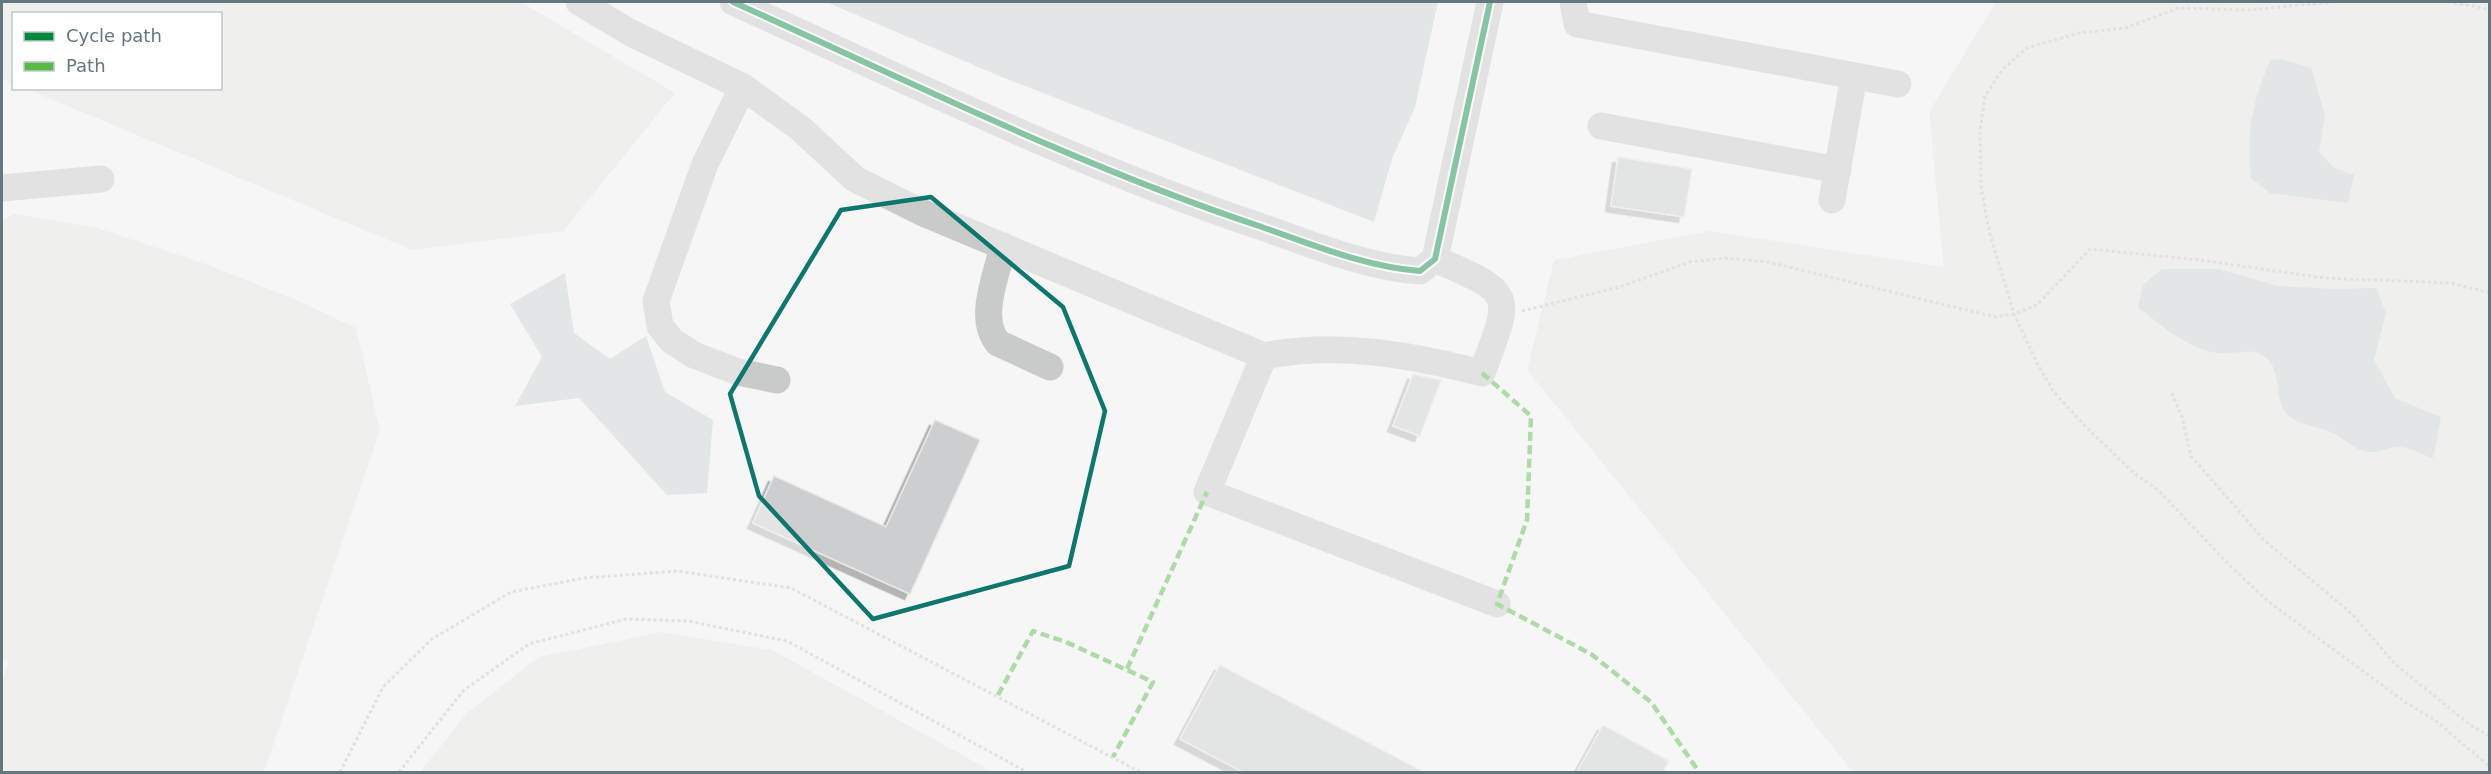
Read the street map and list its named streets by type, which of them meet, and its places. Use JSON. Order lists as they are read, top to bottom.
{
  "legend": ["Cycle path", "Path"]
}
